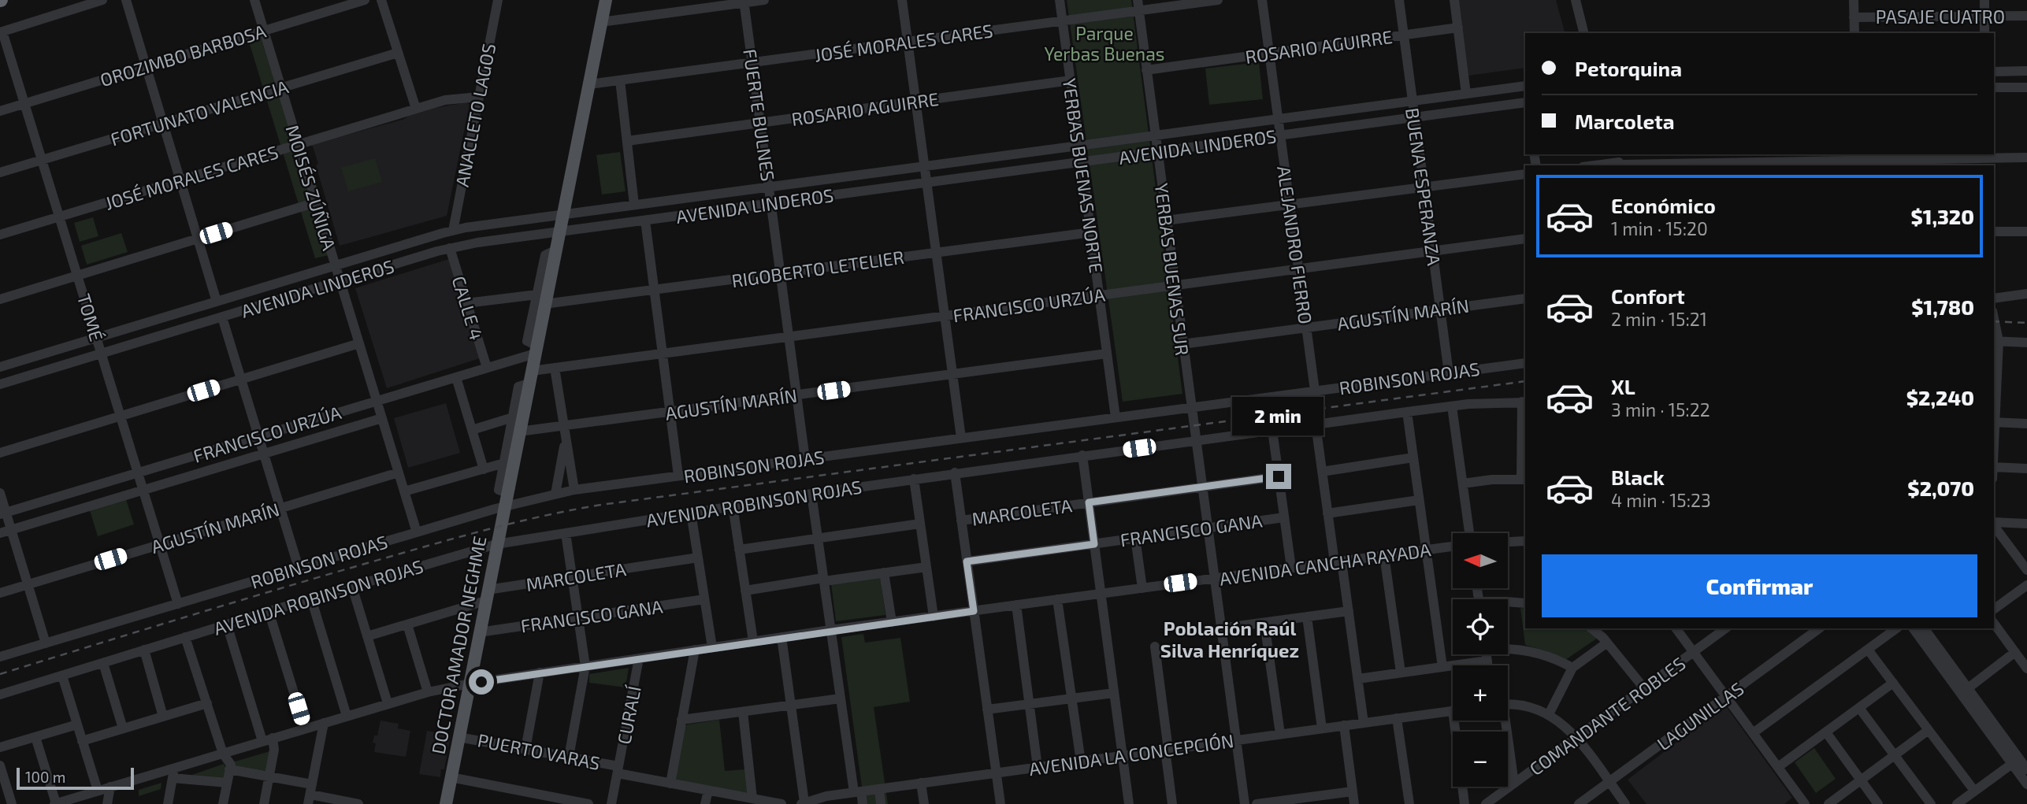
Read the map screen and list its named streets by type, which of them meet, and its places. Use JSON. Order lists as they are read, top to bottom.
{
  "streets": {
    "main road": ["DOCTOR AMADOR NEGHME"],
    "street": [
      "PASAJE CUATRO",
      "JOSÉ MORALES CARES",
      "ROSARIO AGUIRRE",
      "OROZIMBO BARBOSA",
      "FORTUNATO VALENCIA",
      "ANACLETO LAGOS",
      "FUERTE BULNES",
      "AVENIDA LINDEROS",
      "YERBAS BUENAS NORTE",
      "BUENA ESPERANZA",
      "MOISÉS ZÚÑIGA",
      "ALEJANDRO FIERRO",
      "RIGOBERTO LETELIER",
      "YERBAS BUENAS SUR",
      "FRANCISCO URZÚA",
      "CALLE 4",
      "AGUSTÍN MARÍN",
      "TOMÉ",
      "ROBINSON ROJAS",
      "AVENIDA ROBINSON ROJAS",
      "MARCOLETA",
      "FRANCISCO GANA",
      "AVENIDA CANCHA RAYADA",
      "CURALÍ",
      "COMANDANTE ROBLES",
      "LAGUNILLAS",
      "PUERTO VARAS",
      "AVENIDA LA CONCEPCIÓN"
    ]
  },
  "crossings": [
    ["JOSÉ MORALES CARES", "ANACLETO LAGOS"],
    ["JOSÉ MORALES CARES", "FUERTE BULNES"],
    ["JOSÉ MORALES CARES", "YERBAS BUENAS NORTE"],
    ["JOSÉ MORALES CARES", "MOISÉS ZÚÑIGA"],
    ["JOSÉ MORALES CARES", "YERBAS BUENAS SUR"],
    ["JOSÉ MORALES CARES", "TOMÉ"],
    ["JOSÉ MORALES CARES", "DOCTOR AMADOR NEGHME"],
    ["ROSARIO AGUIRRE", "FUERTE BULNES"],
    ["ROSARIO AGUIRRE", "YERBAS BUENAS NORTE"],
    ["ROSARIO AGUIRRE", "BUENA ESPERANZA"],
    ["ROSARIO AGUIRRE", "ALEJANDRO FIERRO"],
    ["ROSARIO AGUIRRE", "YERBAS BUENAS SUR"],
    ["OROZIMBO BARBOSA", "MOISÉS ZÚÑIGA"],
    ["OROZIMBO BARBOSA", "TOMÉ"],
    ["FORTUNATO VALENCIA", "MOISÉS ZÚÑIGA"],
    ["FORTUNATO VALENCIA", "TOMÉ"],
    ["ANACLETO LAGOS", "AVENIDA LINDEROS"],
    ["FUERTE BULNES", "AVENIDA LINDEROS"],
    ["FUERTE BULNES", "RIGOBERTO LETELIER"],
    ["FUERTE BULNES", "FRANCISCO URZÚA"],
    ["FUERTE BULNES", "AGUSTÍN MARÍN"],
    ["FUERTE BULNES", "ROBINSON ROJAS"],
    ["AVENIDA LINDEROS", "YERBAS BUENAS NORTE"],
    ["AVENIDA LINDEROS", "BUENA ESPERANZA"],
    ["AVENIDA LINDEROS", "MOISÉS ZÚÑIGA"],
    ["AVENIDA LINDEROS", "ALEJANDRO FIERRO"],
    ["AVENIDA LINDEROS", "YERBAS BUENAS SUR"],
    ["AVENIDA LINDEROS", "CALLE 4"],
    ["AVENIDA LINDEROS", "TOMÉ"],
    ["AVENIDA LINDEROS", "DOCTOR AMADOR NEGHME"],
    ["YERBAS BUENAS NORTE", "RIGOBERTO LETELIER"],
    ["YERBAS BUENAS NORTE", "FRANCISCO URZÚA"],
    ["YERBAS BUENAS NORTE", "AGUSTÍN MARÍN"],
    ["YERBAS BUENAS NORTE", "ROBINSON ROJAS"],
    ["BUENA ESPERANZA", "FRANCISCO URZÚA"],
    ["BUENA ESPERANZA", "AGUSTÍN MARÍN"],
    ["BUENA ESPERANZA", "ROBINSON ROJAS"],
    ["MOISÉS ZÚÑIGA", "FRANCISCO URZÚA"],
    ["MOISÉS ZÚÑIGA", "AGUSTÍN MARÍN"],
    ["MOISÉS ZÚÑIGA", "ROBINSON ROJAS"],
    ["ALEJANDRO FIERRO", "FRANCISCO URZÚA"],
    ["ALEJANDRO FIERRO", "AGUSTÍN MARÍN"],
    ["ALEJANDRO FIERRO", "ROBINSON ROJAS"],
    ["RIGOBERTO LETELIER", "CALLE 4"],
    ["RIGOBERTO LETELIER", "DOCTOR AMADOR NEGHME"],
    ["YERBAS BUENAS SUR", "FRANCISCO URZÚA"],
    ["YERBAS BUENAS SUR", "AGUSTÍN MARÍN"],
    ["YERBAS BUENAS SUR", "ROBINSON ROJAS"],
    ["YERBAS BUENAS SUR", "AVENIDA ROBINSON ROJAS"],
    ["YERBAS BUENAS SUR", "MARCOLETA"],
    ["YERBAS BUENAS SUR", "FRANCISCO GANA"],
    ["YERBAS BUENAS SUR", "AVENIDA CANCHA RAYADA"],
    ["YERBAS BUENAS SUR", "AVENIDA LA CONCEPCIÓN"],
    ["FRANCISCO URZÚA", "CALLE 4"],
    ["FRANCISCO URZÚA", "TOMÉ"],
    ["FRANCISCO URZÚA", "DOCTOR AMADOR NEGHME"],
    ["AGUSTÍN MARÍN", "TOMÉ"],
    ["AGUSTÍN MARÍN", "DOCTOR AMADOR NEGHME"],
    ["TOMÉ", "ROBINSON ROJAS"],
    ["ROBINSON ROJAS", "DOCTOR AMADOR NEGHME"],
    ["AVENIDA ROBINSON ROJAS", "DOCTOR AMADOR NEGHME"],
    ["MARCOLETA", "DOCTOR AMADOR NEGHME"],
    ["FRANCISCO GANA", "DOCTOR AMADOR NEGHME"],
    ["AVENIDA CANCHA RAYADA", "DOCTOR AMADOR NEGHME"],
    ["AVENIDA CANCHA RAYADA", "CURALÍ"],
    ["DOCTOR AMADOR NEGHME", "PUERTO VARAS"],
    ["CURALÍ", "PUERTO VARAS"]
  ],
  "districts": ["Población Raúl Silva Henríquez"],
  "parks": ["Parque Yerbas Buenas"],
  "scale_bar": "100 m",
  "north": "left",
  "page": {
    "banner": ["Petorquina", "Marcoleta"],
    "list": [
      {
        "name": "Económico",
        "note": "1 min · 15:20",
        "value": "$1,320"
      },
      {
        "name": "Confort",
        "note": "2 min · 15:21",
        "value": "$1,780"
      },
      {
        "name": "XL",
        "note": "3 min · 15:22",
        "value": "$2,240"
      },
      {
        "name": "Black",
        "note": "4 min · 15:23",
        "value": "$2,070"
      }
    ],
    "bubble": "2 min",
    "map_buttons": ["+", "−"],
    "buttons": "Confirmar",
    "scale": "100 m"
  }
}
